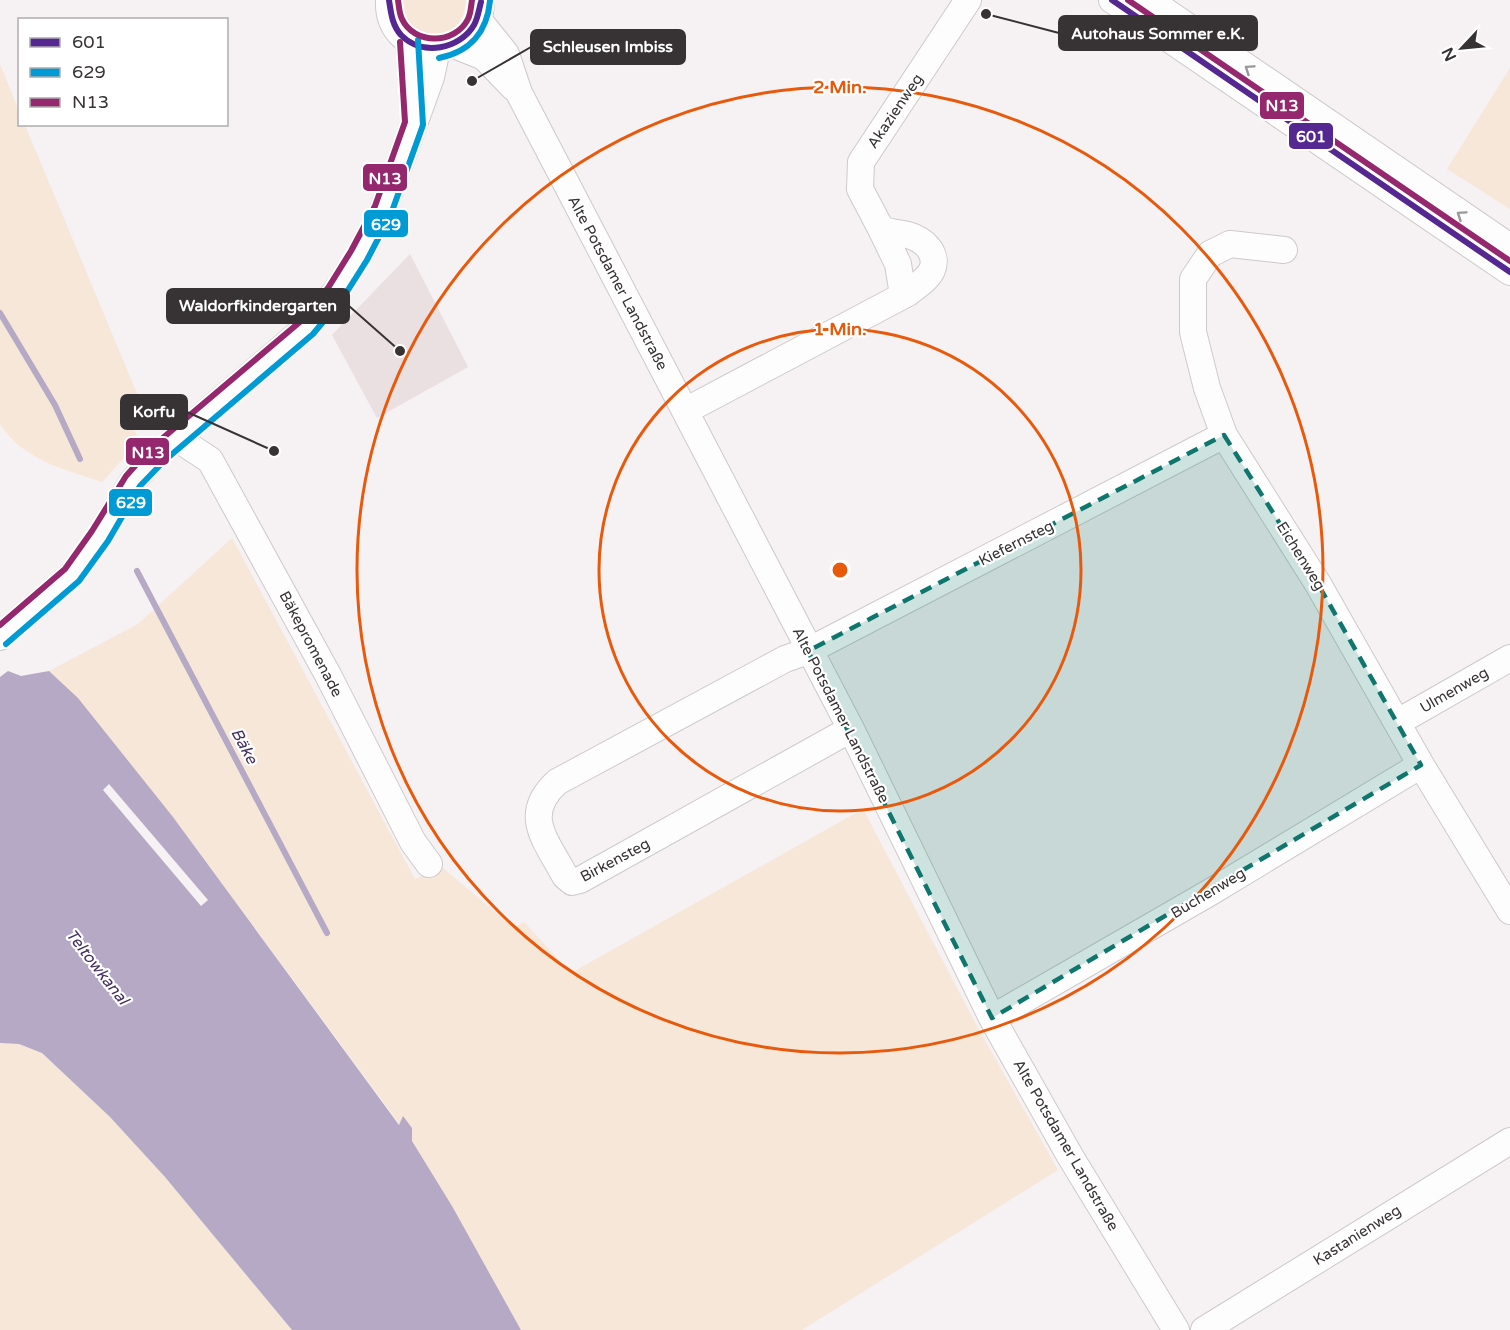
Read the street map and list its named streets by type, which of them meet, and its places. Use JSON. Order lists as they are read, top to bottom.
{
  "streets": {
    "street": [
      "Akazienweg",
      "Alte Potsdamer Landstraße",
      "Kiefernsteg",
      "Eichenweg",
      "Bäkepromenade",
      "Ulmenweg",
      "Birkensteg",
      "Buchenweg",
      "Kastanienweg"
    ]
  },
  "crossings": [
    ["Alte Potsdamer Landstraße", "Kiefernsteg"],
    ["Alte Potsdamer Landstraße", "Birkensteg"],
    ["Alte Potsdamer Landstraße", "Buchenweg"],
    ["Kiefernsteg", "Eichenweg"],
    ["Kiefernsteg", "Birkensteg"],
    ["Eichenweg", "Ulmenweg"],
    ["Eichenweg", "Buchenweg"]
  ],
  "water": ["Bäke", "Teltowkanal"],
  "places": [
    "Autohaus Sommer e.K.",
    "Schleusen Imbiss",
    "Waldorfkindergarten",
    "Korfu"
  ],
  "lines": ["transit line 601", "transit line N13", "transit line 629"],
  "legend": ["601", "629", "N13"],
  "north": "bottom left",
  "rings": ["2 Min.", "1 Min."]
}
